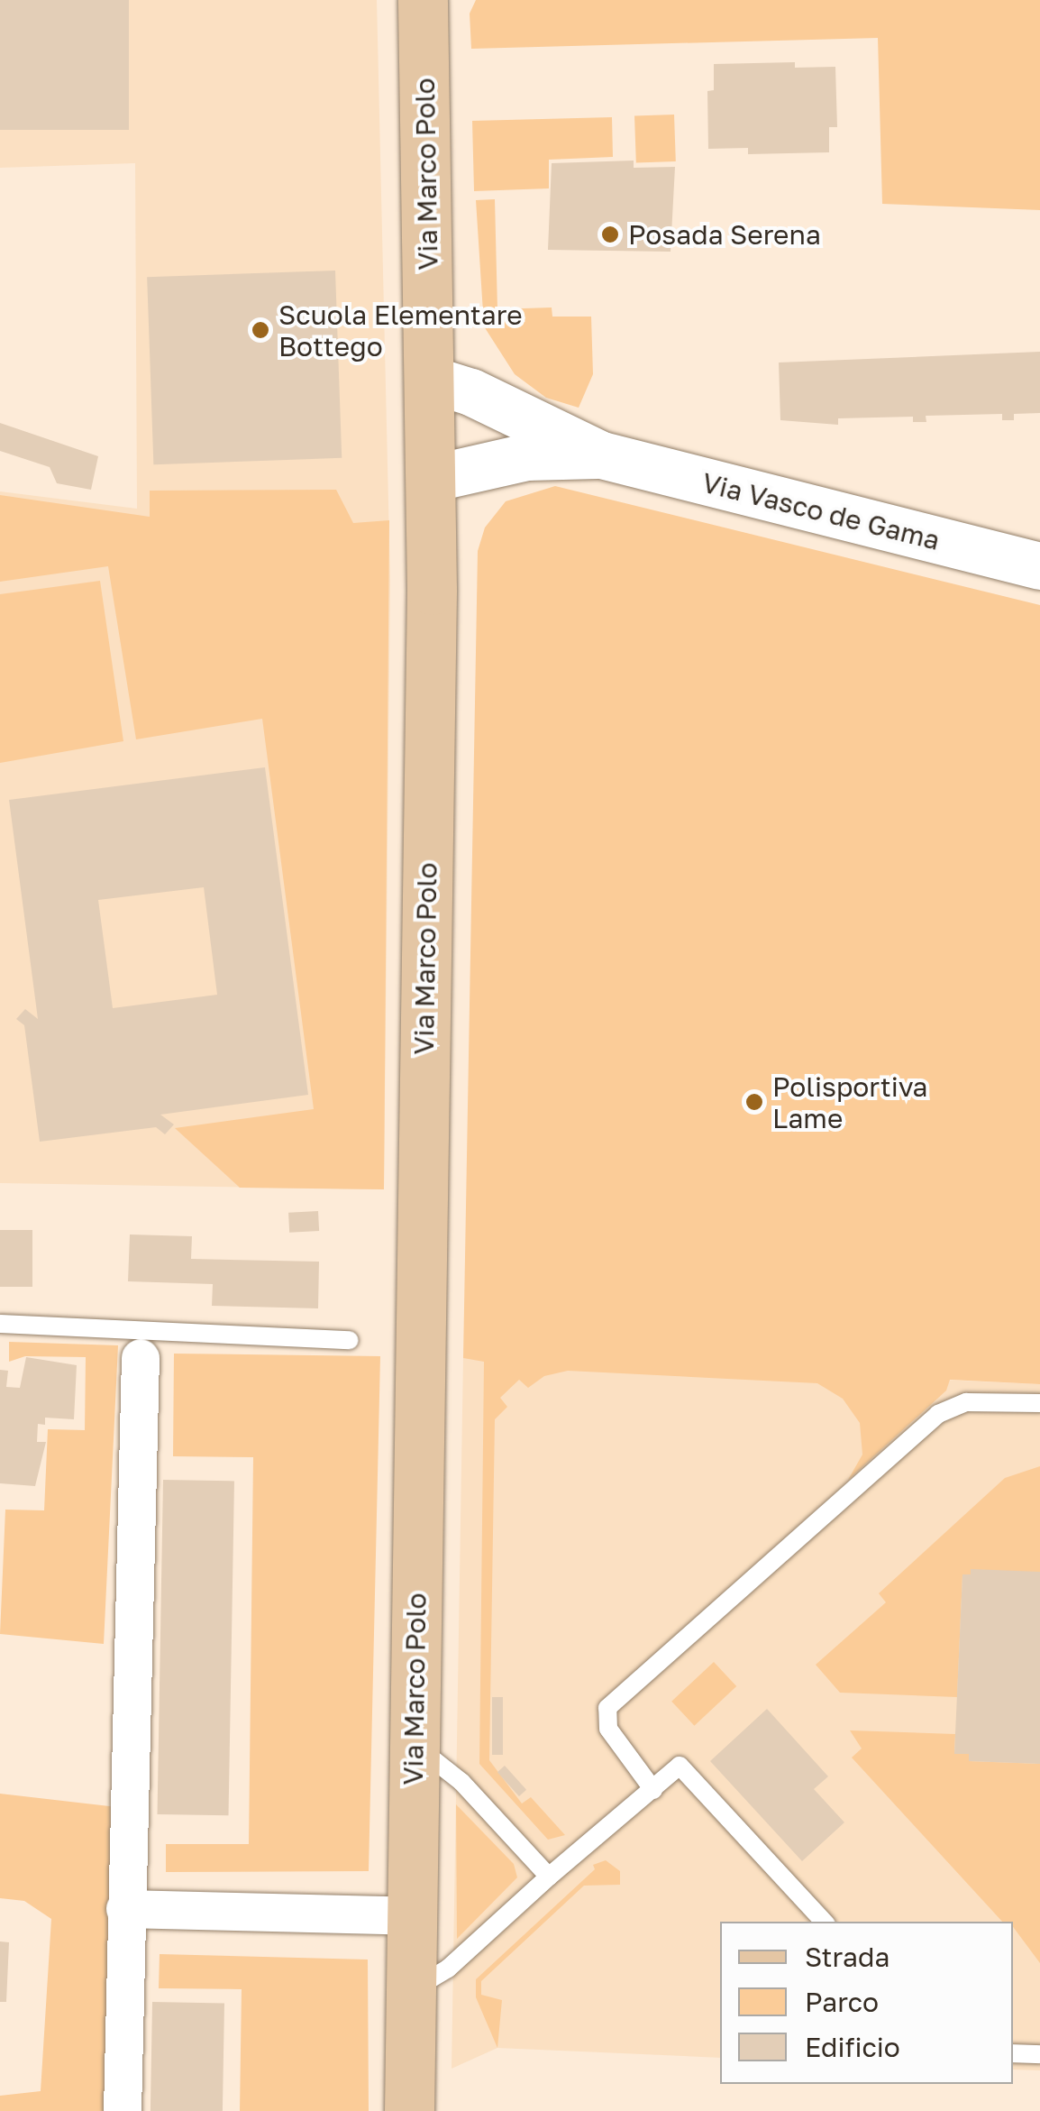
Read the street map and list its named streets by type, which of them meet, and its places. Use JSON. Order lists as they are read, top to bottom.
{
  "streets": {
    "main road": ["Via Marco Polo"],
    "street": ["Via Vasco de Gama"]
  },
  "crossings": [
    ["Via Marco Polo", "Via Vasco de Gama"]
  ],
  "places": ["Posada Serena", "Scuola Elementare Bottego", "Polisportiva Lame"],
  "legend": ["Strada", "Parco", "Edificio"]
}
